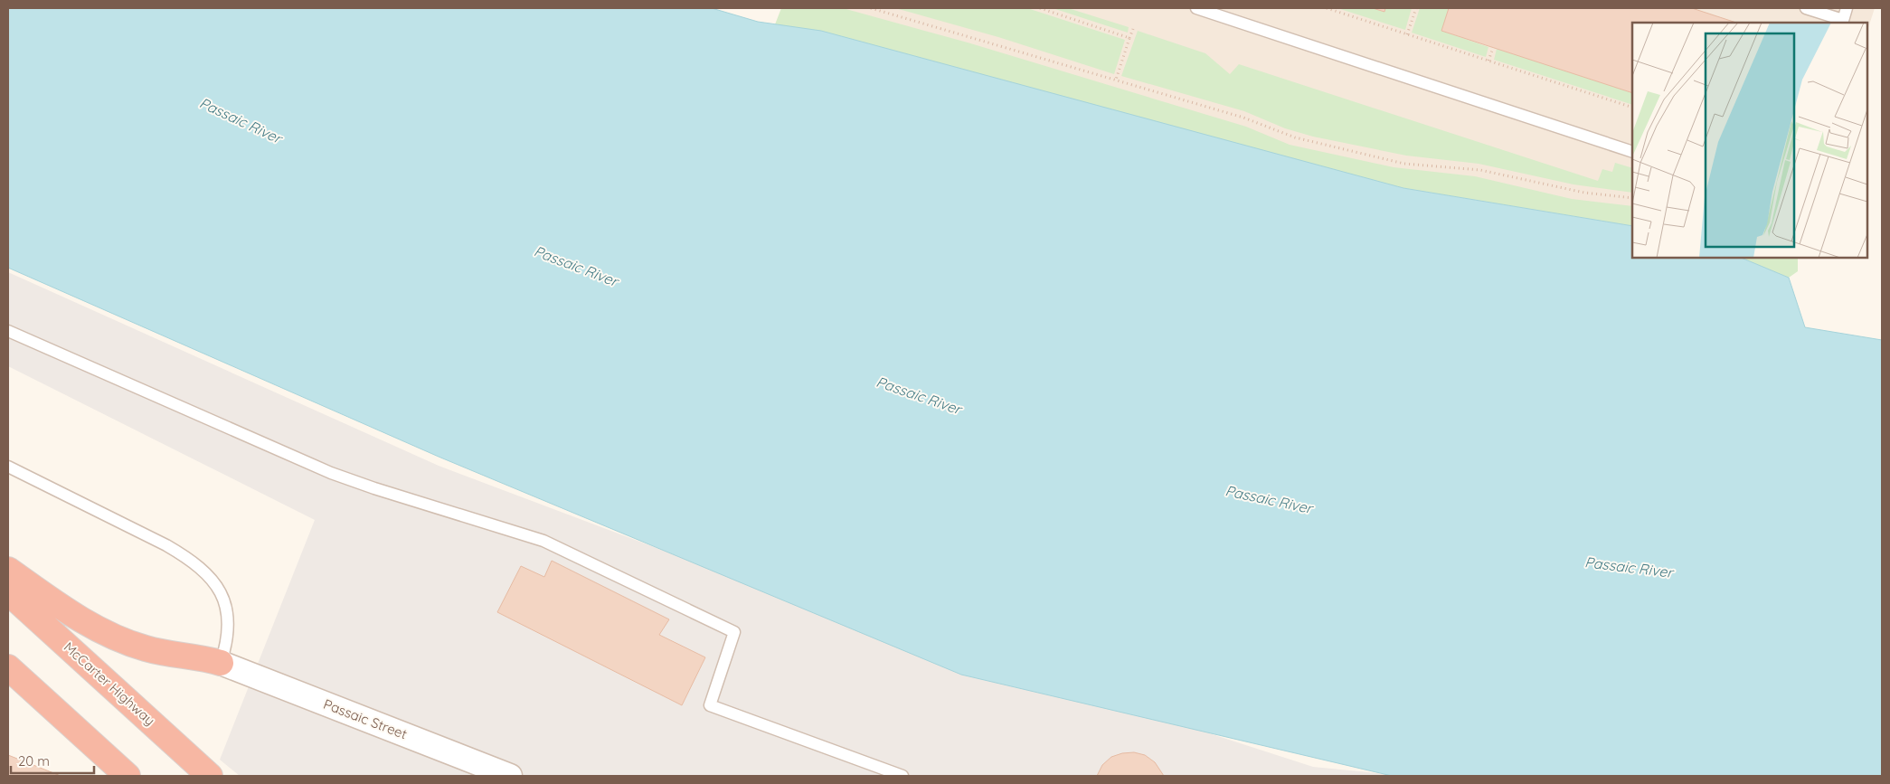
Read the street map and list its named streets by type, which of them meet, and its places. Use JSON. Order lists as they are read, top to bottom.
{
  "streets": {
    "highway": ["McCarter Highway"],
    "street": ["Passaic Street"]
  },
  "water": ["Passaic River"],
  "scale_bar": "20 m"
}
